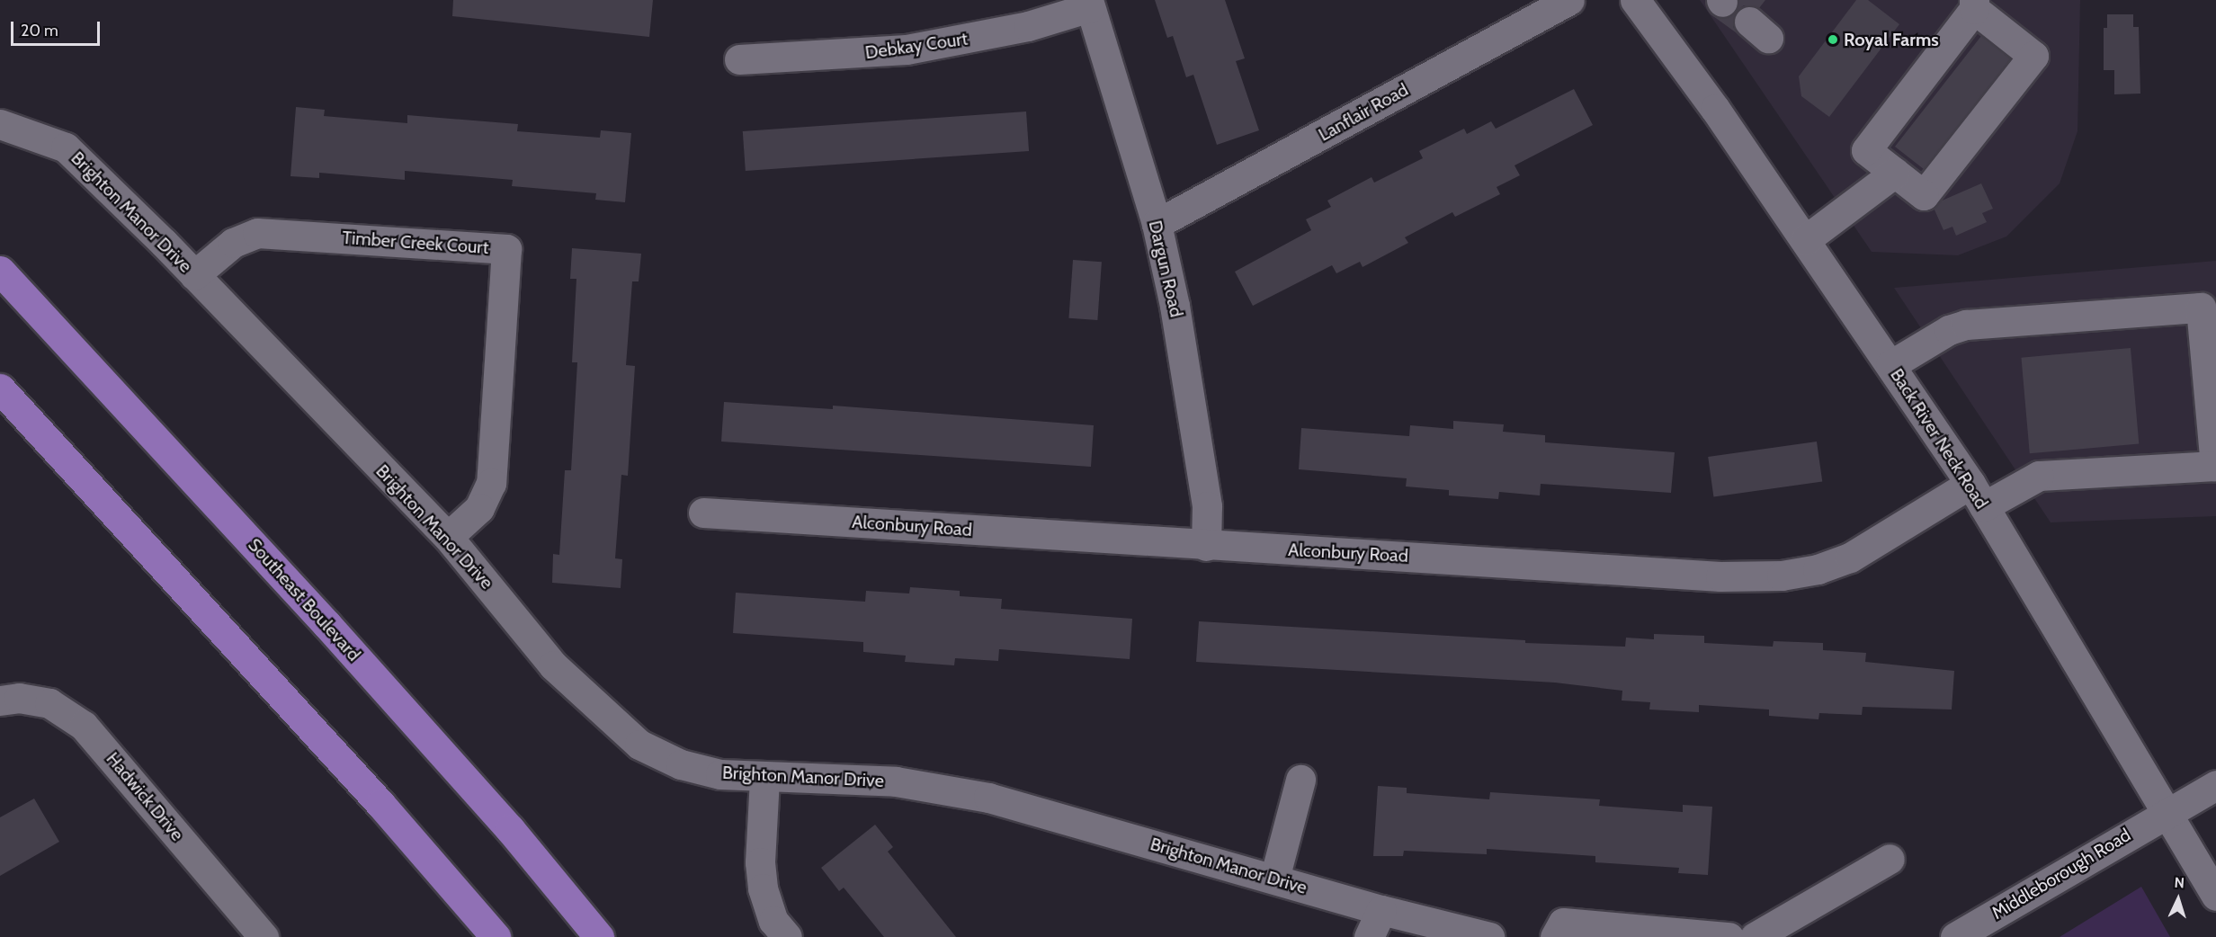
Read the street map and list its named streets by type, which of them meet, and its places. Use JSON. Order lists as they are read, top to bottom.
{
  "streets": {
    "main road": ["Southeast Boulevard"],
    "street": [
      "Debkay Court",
      "Lanflair Road",
      "Brighton Manor Drive",
      "Timber Creek Court",
      "Dargun Road",
      "Back River Neck Road",
      "Alconbury Road",
      "Hadwick Drive",
      "Middleborough Road"
    ]
  },
  "crossings": [
    ["Debkay Court", "Dargun Road"],
    ["Lanflair Road", "Dargun Road"],
    ["Brighton Manor Drive", "Timber Creek Court"],
    ["Dargun Road", "Alconbury Road"],
    ["Back River Neck Road", "Alconbury Road"],
    ["Back River Neck Road", "Middleborough Road"]
  ],
  "places": ["Royal Farms"],
  "scale_bar": "20 m",
  "north": "top"
}
